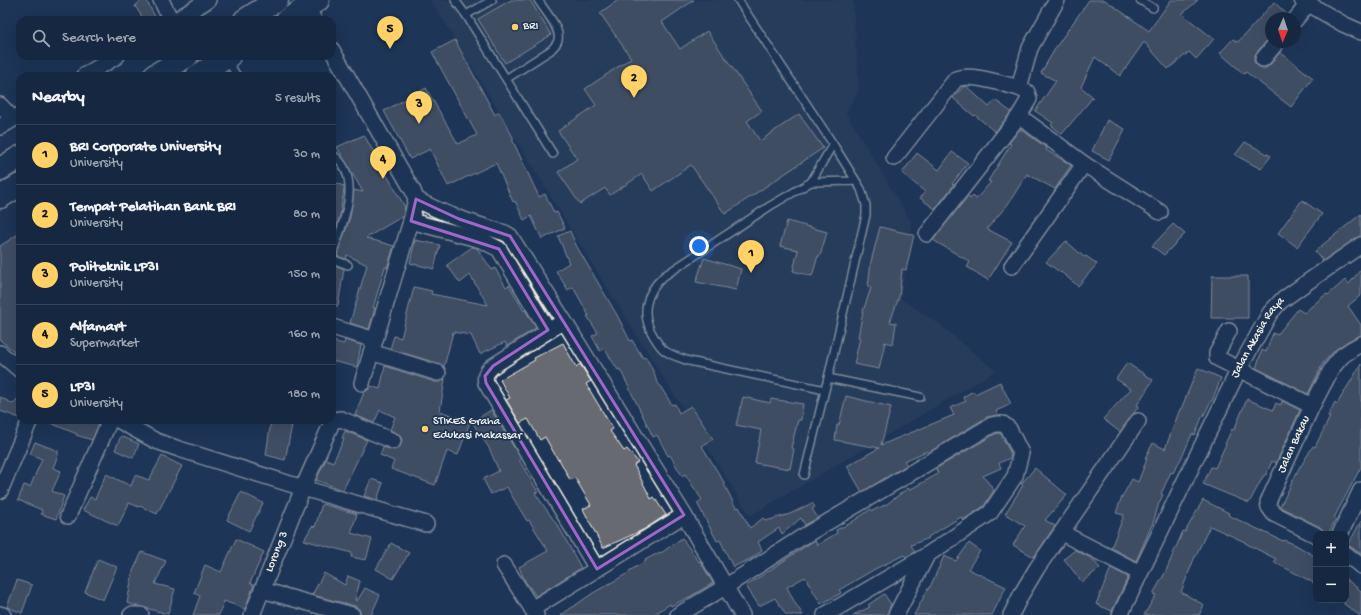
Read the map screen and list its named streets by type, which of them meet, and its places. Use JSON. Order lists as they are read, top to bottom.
{
  "streets": {
    "street": ["Jalan Akasia Raya", "Jalan Bakau", "Lorong 3"]
  },
  "places": ["BRI", "STIKES Graha Edukasi Makassar"],
  "north": "bottom",
  "page": {
    "pins": [
      "5",
      "2",
      "3",
      "4",
      "1"
    ],
    "search": "Search here",
    "heading": ["Nearby", "5 results"],
    "list": [
      {
        "mark": "1",
        "name": "BRI Corporate University",
        "note": "University",
        "value": "30 m"
      },
      {
        "mark": "2",
        "name": "Tempat Pelatihan Bank BRI",
        "note": "University",
        "value": "80 m"
      },
      {
        "mark": "3",
        "name": "Politeknik LP3I",
        "note": "University",
        "value": "150 m"
      },
      {
        "mark": "4",
        "name": "Alfamart",
        "note": "Supermarket",
        "value": "160 m"
      },
      {
        "mark": "5",
        "name": "LP3I",
        "note": "University",
        "value": "180 m"
      }
    ],
    "map_buttons": ["+", "−"]
  }
}
